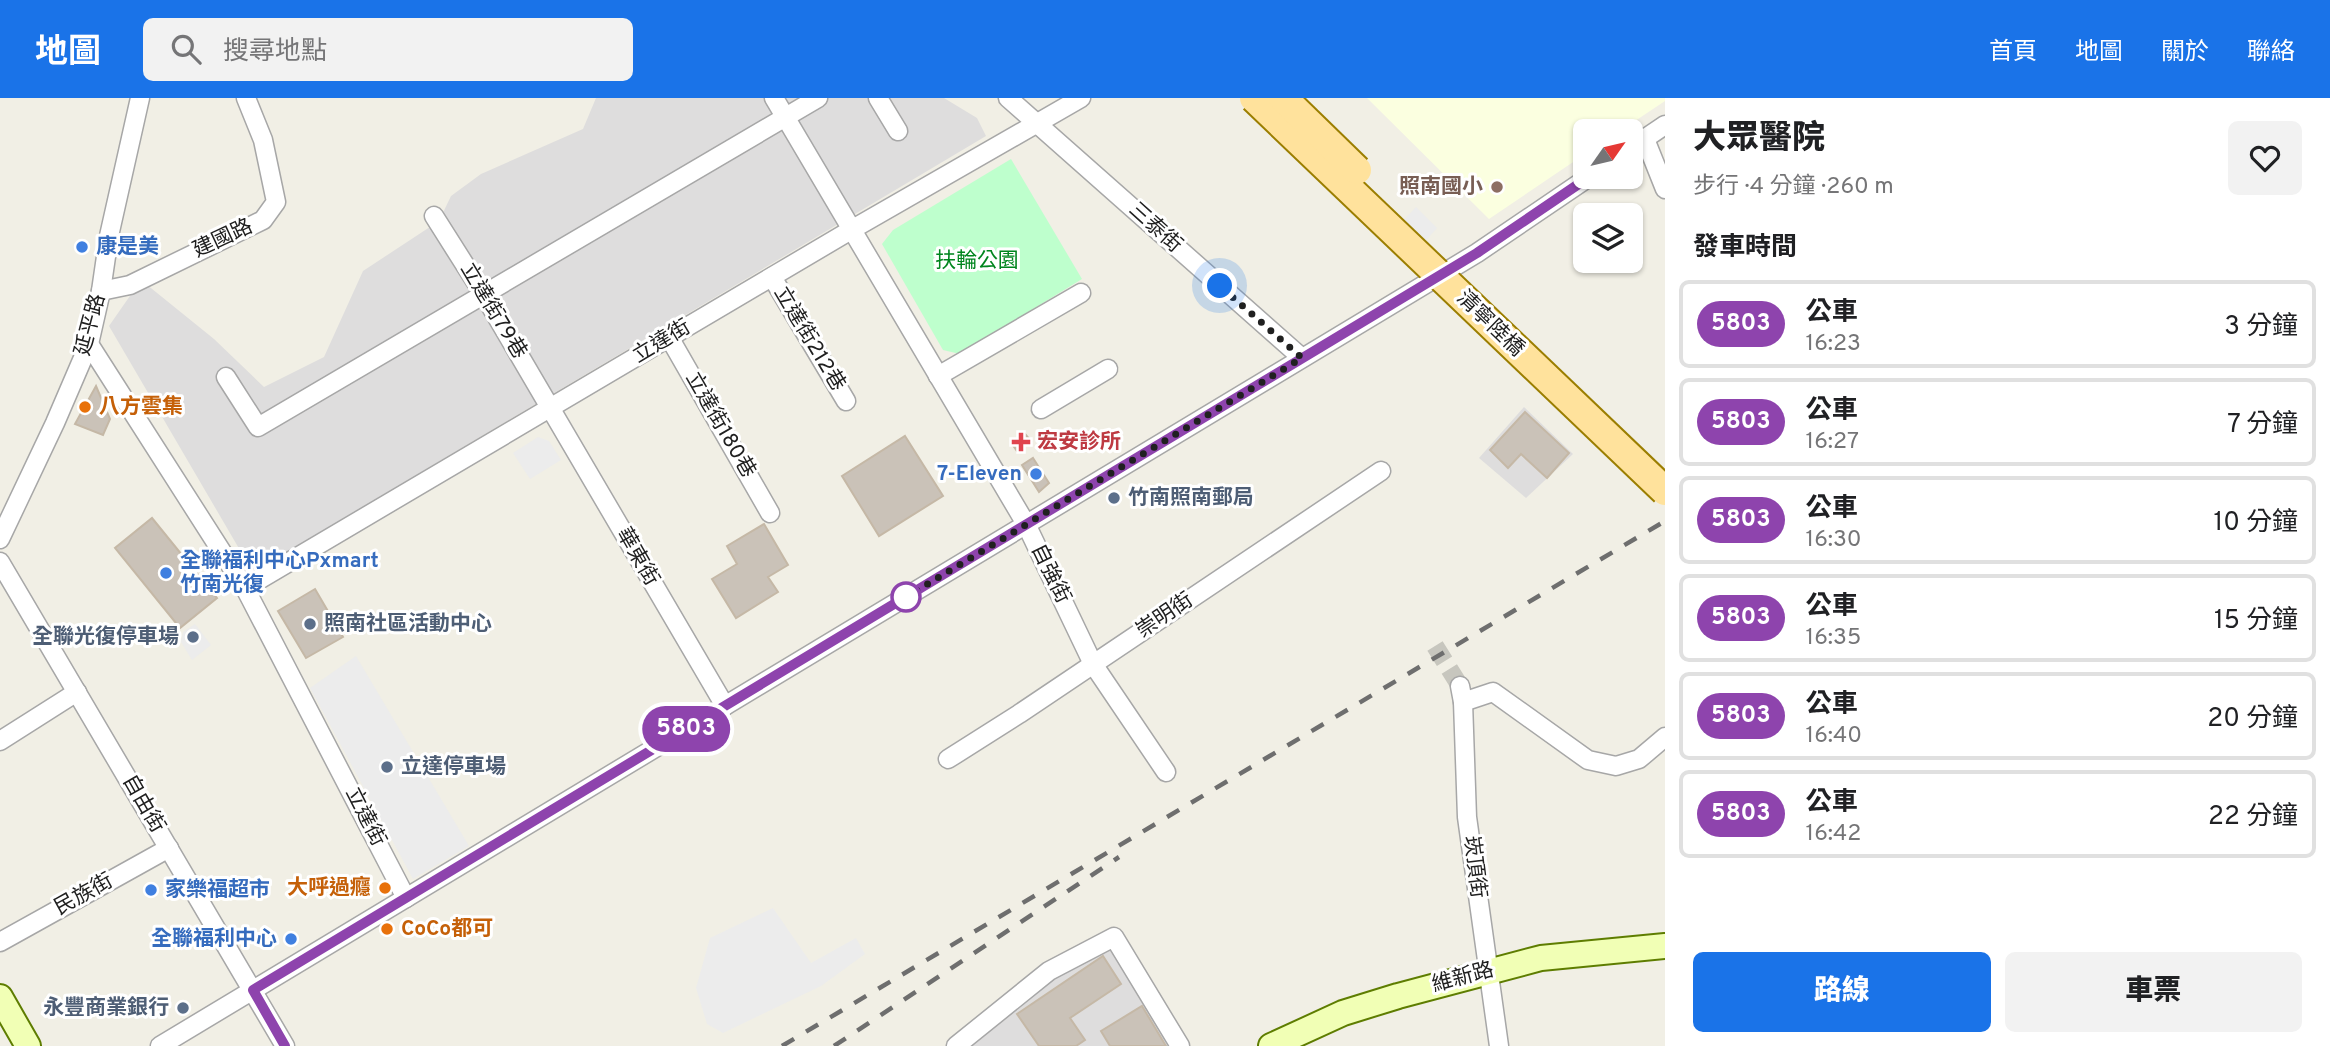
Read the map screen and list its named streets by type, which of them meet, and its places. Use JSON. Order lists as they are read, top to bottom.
{
  "streets": {
    "main road": ["清寧陸橋"],
    "street": [
      "三泰街",
      "建國路",
      "立達街79巷",
      "延平路",
      "立達街212巷",
      "立達街",
      "立達街180巷",
      "華東街",
      "自強街",
      "崇明街",
      "自由街",
      "崁頂街",
      "民族街",
      "維新路"
    ]
  },
  "crossings": [
    ["三泰街", "立達街"],
    ["建國路", "延平路"],
    ["立達街79巷", "立達街"],
    ["立達街79巷", "華東街"],
    ["延平路", "立達街"],
    ["立達街212巷", "立達街"],
    ["立達街", "立達街180巷"],
    ["立達街", "華東街"],
    ["立達街", "自強街"],
    ["自強街", "崇明街"],
    ["自由街", "民族街"],
    ["崁頂街", "維新路"]
  ],
  "parks": ["扶輪公園"],
  "places": {
    "other": [
      "照南國小",
      "康是美",
      "八方雲集",
      "7-Eleven",
      "竹南照南郵局",
      "全聯福利中心Pxmart 竹南光復",
      "照南社區活動中心",
      "全聯光復停車場",
      "立達停車場",
      "大呼過癮",
      "家樂福超市",
      "CoCo都可",
      "全聯福利中心",
      "永豐商業銀行"
    ],
    "health": ["宏安診所"]
  },
  "lines": ["bus line 5803"],
  "north": "top right",
  "page": {
    "header": "地圖",
    "search": "搜尋地點",
    "nav": [
      "首頁",
      "地圖",
      "關於",
      "聯絡"
    ],
    "on_map": "5803",
    "heading": [
      ["大眾醫院", "步行 · 4 分鐘 · 260 m"],
      "發車時間"
    ],
    "list": [
      {
        "mark": "5803",
        "name": "公車",
        "note": "16:23",
        "value": "3 分鐘"
      },
      {
        "mark": "5803",
        "name": "公車",
        "note": "16:27",
        "value": "7 分鐘"
      },
      {
        "mark": "5803",
        "name": "公車",
        "note": "16:30",
        "value": "10 分鐘"
      },
      {
        "mark": "5803",
        "name": "公車",
        "note": "16:35",
        "value": "15 分鐘"
      },
      {
        "mark": "5803",
        "name": "公車",
        "note": "16:40",
        "value": "20 分鐘"
      },
      {
        "mark": "5803",
        "name": "公車",
        "note": "16:42",
        "value": "22 分鐘"
      }
    ],
    "buttons": ["路線", "車票"]
  }
}
